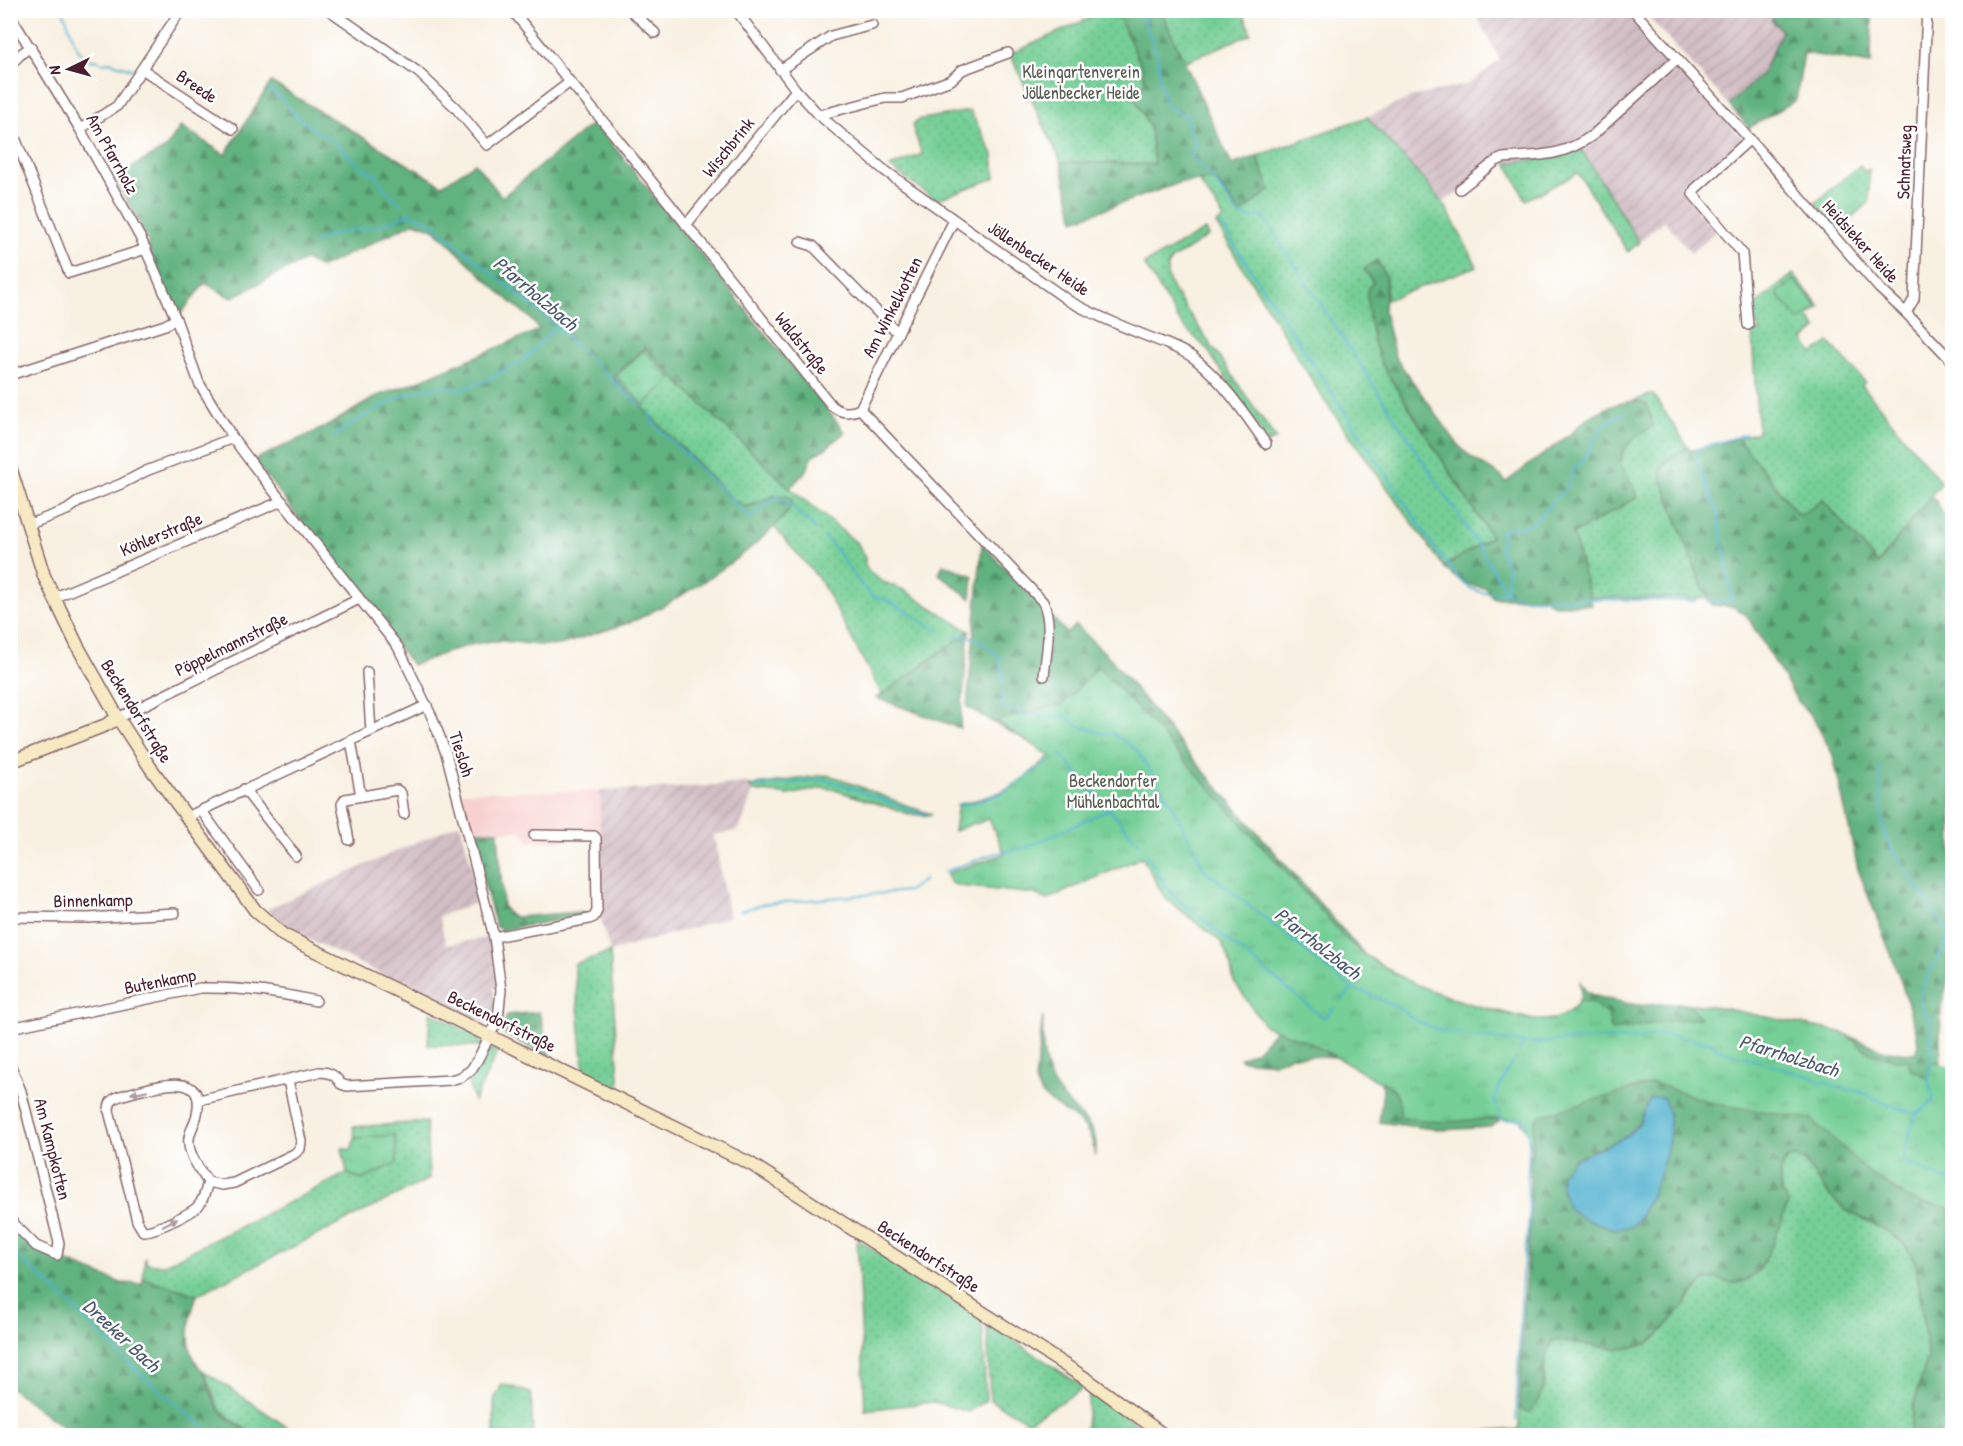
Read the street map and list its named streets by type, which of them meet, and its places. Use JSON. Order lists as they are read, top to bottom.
{
  "streets": {
    "street": [
      "Breede",
      "Wischbrink",
      "Am Pfarrholz",
      "Schnatsweg",
      "Heidsieker Heide",
      "Jöllenbecker Heide",
      "Am Winkelkotten",
      "Waldstraße",
      "Köhlerstraße",
      "Pöppelmannstraße",
      "Beckendorfstraße",
      "Tiesloh",
      "Binnenkamp",
      "Butenkamp",
      "Am Kampkotten"
    ]
  },
  "crossings": [
    ["Wischbrink", "Jöllenbecker Heide"],
    ["Wischbrink", "Waldstraße"],
    ["Am Pfarrholz", "Köhlerstraße"],
    ["Am Pfarrholz", "Pöppelmannstraße"],
    ["Am Pfarrholz", "Tiesloh"],
    ["Schnatsweg", "Heidsieker Heide"],
    ["Jöllenbecker Heide", "Am Winkelkotten"],
    ["Am Winkelkotten", "Waldstraße"],
    ["Köhlerstraße", "Beckendorfstraße"],
    ["Pöppelmannstraße", "Beckendorfstraße"],
    ["Pöppelmannstraße", "Tiesloh"],
    ["Beckendorfstraße", "Tiesloh"]
  ],
  "water": ["Pfarrholzbach", "Dreeker Bach"],
  "parks": ["Kleingartenverein Jöllenbecker Heide", "Beckendorfer Mühlenbachtal"],
  "north": "left"
}
